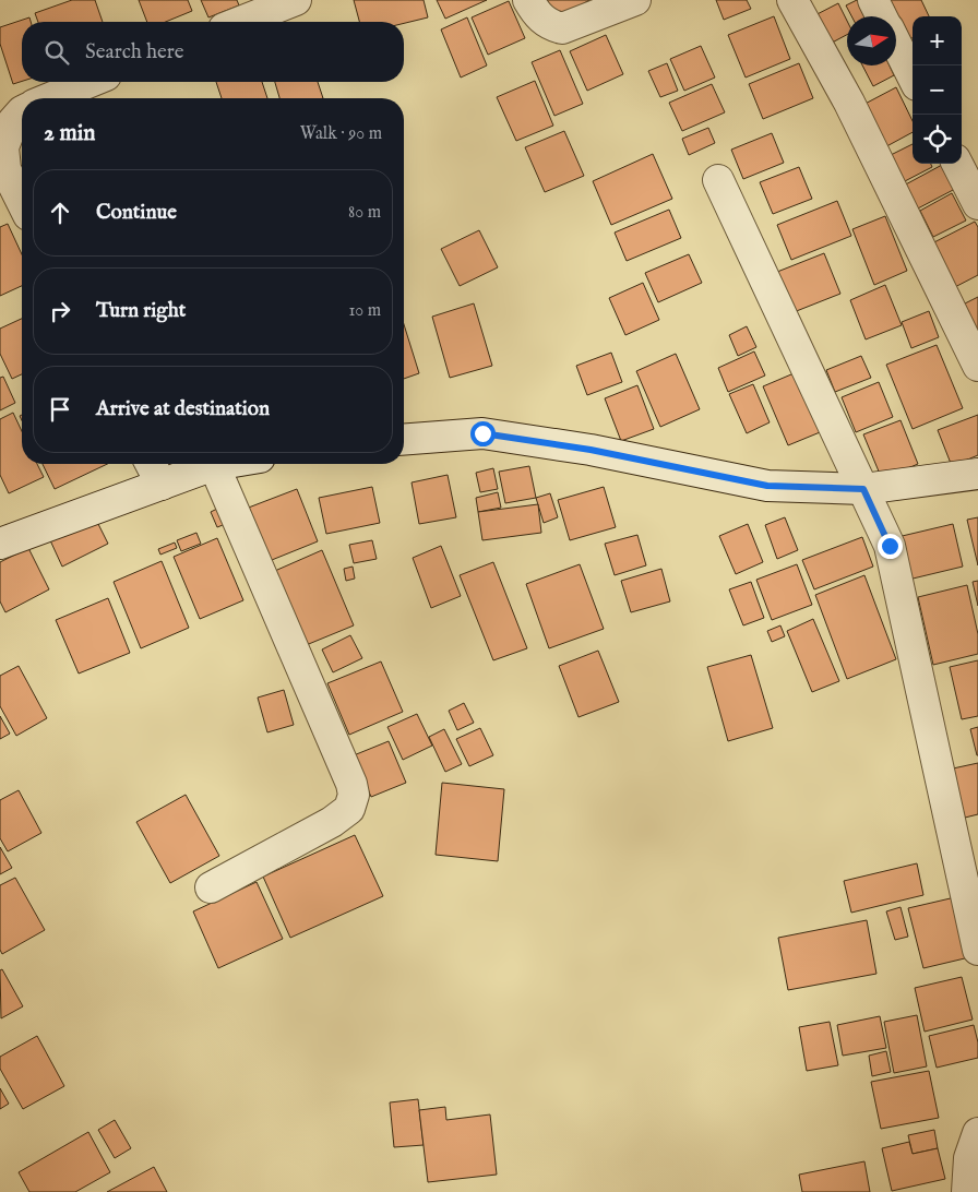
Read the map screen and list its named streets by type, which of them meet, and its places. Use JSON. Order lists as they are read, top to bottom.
{
  "north": "right",
  "page": {
    "map_buttons": ["+", "−"],
    "search": "Search here",
    "heading": ["2 min", "Walk · 90 m"],
    "list": [
      ["Continue", "80 m"],
      ["Turn right", "10 m"],
      "Arrive at destination"
    ]
  }
}
